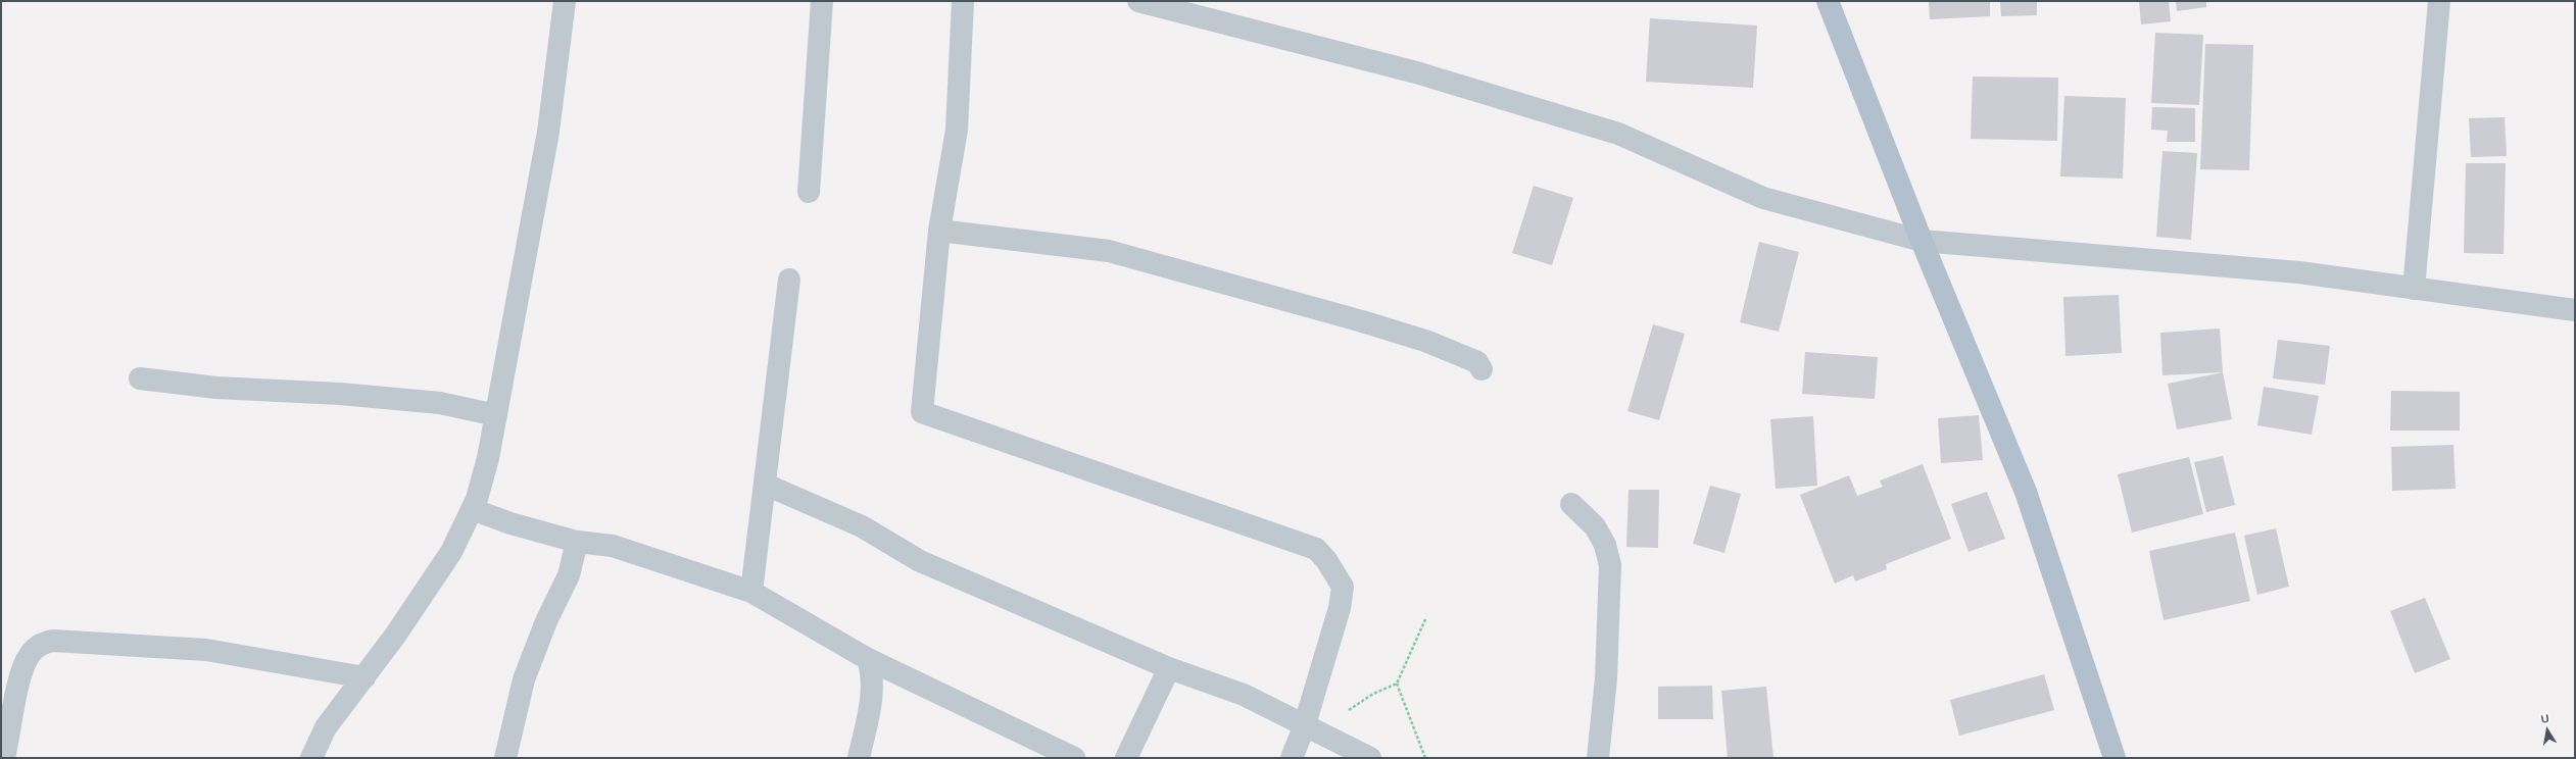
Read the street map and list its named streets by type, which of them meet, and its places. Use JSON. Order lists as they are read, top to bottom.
{
  "north": "top"
}
